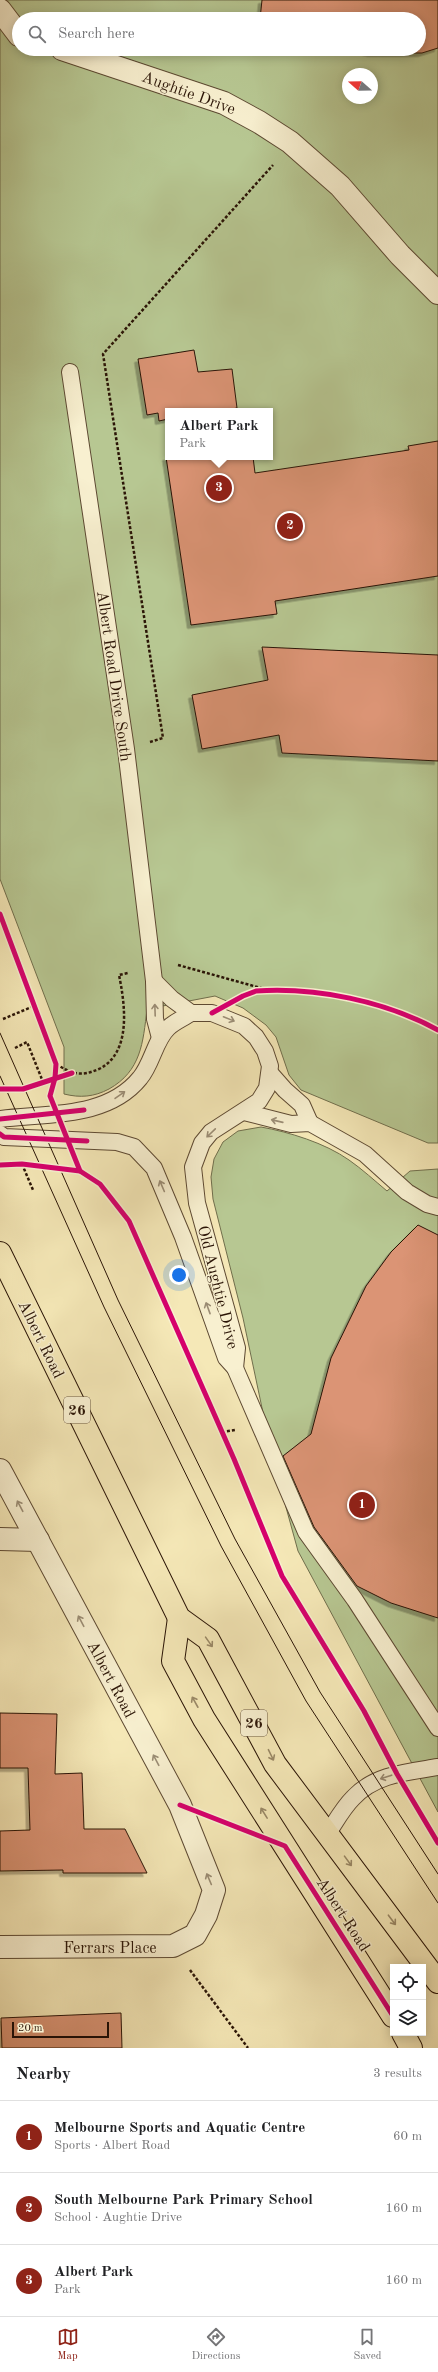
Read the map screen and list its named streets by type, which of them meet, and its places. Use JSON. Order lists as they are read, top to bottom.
{
  "streets": {
    "main road": ["Albert Road", "26"],
    "street": ["Aughtie Drive", "Ferrars Place"],
    "lane": ["Albert Road Drive South", "Old Aughtie Drive"]
  },
  "crossings": [
    ["Albert Road", "Ferrars Place"]
  ],
  "scale_bar": "20 m",
  "north": "left",
  "page": {
    "search": "Search here",
    "popup": ["Albert Park", "Park"],
    "pins": ["3", "2", "1"],
    "scale": "20 m",
    "heading": ["Nearby", "3 results"],
    "list": [
      {
        "mark": "1",
        "name": "Melbourne Sports and Aquatic Centre",
        "note": "Sports · Albert Road",
        "value": "60 m"
      },
      {
        "mark": "2",
        "name": "South Melbourne Park Primary School",
        "note": "School · Aughtie Drive",
        "value": "160 m"
      },
      {
        "mark": "3",
        "name": "Albert Park",
        "note": "Park",
        "value": "160 m"
      }
    ],
    "nav": ["Map", "Directions", "Saved"]
  }
}
